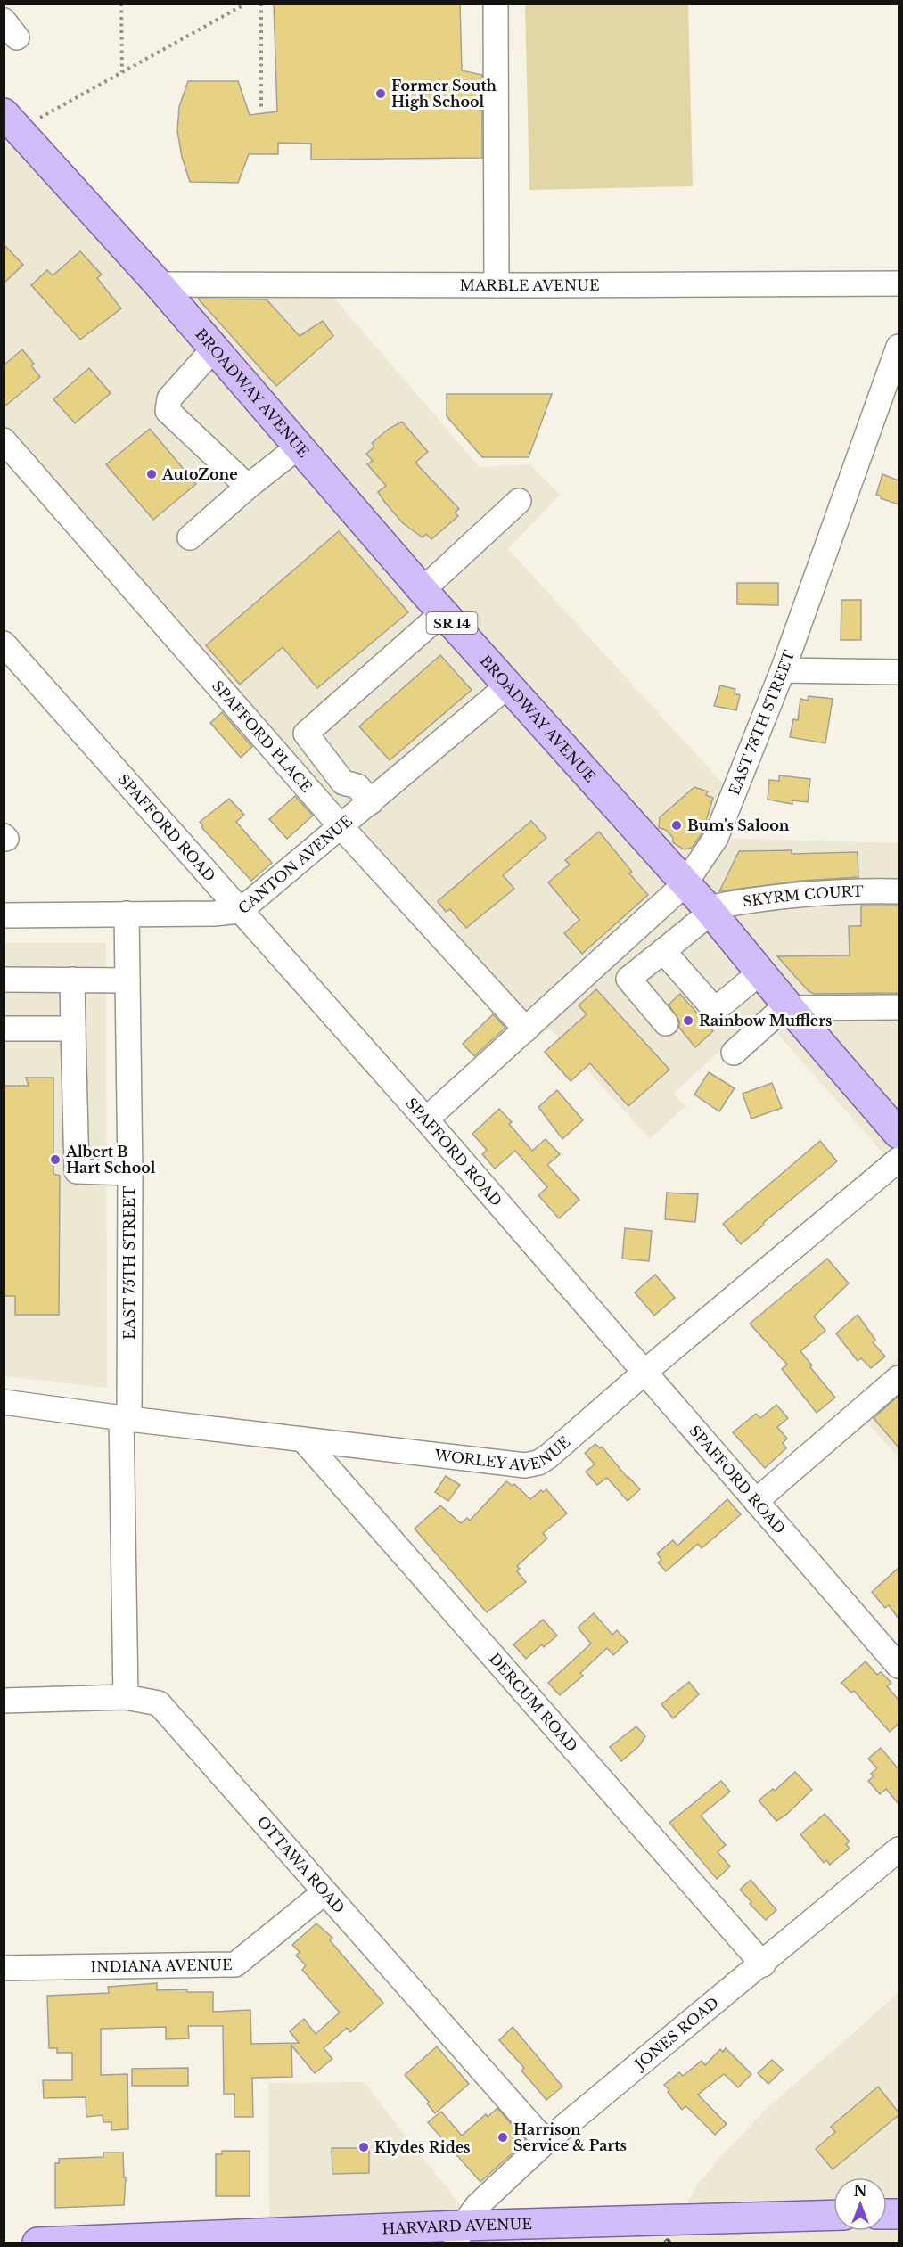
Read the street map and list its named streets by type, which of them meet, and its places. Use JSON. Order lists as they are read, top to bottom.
{
  "streets": {
    "main road": ["BROADWAY AVENUE", "SR 14", "HARVARD AVENUE"],
    "street": [
      "MARBLE AVENUE",
      "EAST 78TH STREET",
      "SPAFFORD PLACE",
      "SPAFFORD ROAD",
      "CANTON AVENUE",
      "SKYRM COURT",
      "EAST 75TH STREET",
      "WORLEY AVENUE",
      "DERCUM ROAD",
      "OTTAWA ROAD",
      "INDIANA AVENUE",
      "JONES ROAD"
    ]
  },
  "crossings": [
    ["MARBLE AVENUE", "BROADWAY AVENUE"],
    ["BROADWAY AVENUE", "EAST 78TH STREET"],
    ["BROADWAY AVENUE", "CANTON AVENUE"],
    ["BROADWAY AVENUE", "SKYRM COURT"],
    ["EAST 78TH STREET", "SPAFFORD PLACE"],
    ["EAST 78TH STREET", "SPAFFORD ROAD"],
    ["SPAFFORD PLACE", "CANTON AVENUE"],
    ["SPAFFORD ROAD", "CANTON AVENUE"],
    ["SPAFFORD ROAD", "WORLEY AVENUE"],
    ["CANTON AVENUE", "EAST 75TH STREET"],
    ["EAST 75TH STREET", "WORLEY AVENUE"],
    ["EAST 75TH STREET", "OTTAWA ROAD"],
    ["WORLEY AVENUE", "DERCUM ROAD"],
    ["DERCUM ROAD", "JONES ROAD"],
    ["OTTAWA ROAD", "INDIANA AVENUE"],
    ["OTTAWA ROAD", "JONES ROAD"],
    ["JONES ROAD", "HARVARD AVENUE"]
  ],
  "places": [
    "Former South High School",
    "AutoZone",
    "Bum's Saloon",
    "Rainbow Mufflers",
    "Albert B Hart School",
    "Harrison Service & Parts",
    "Klydes Rides"
  ],
  "north": "top"
}
